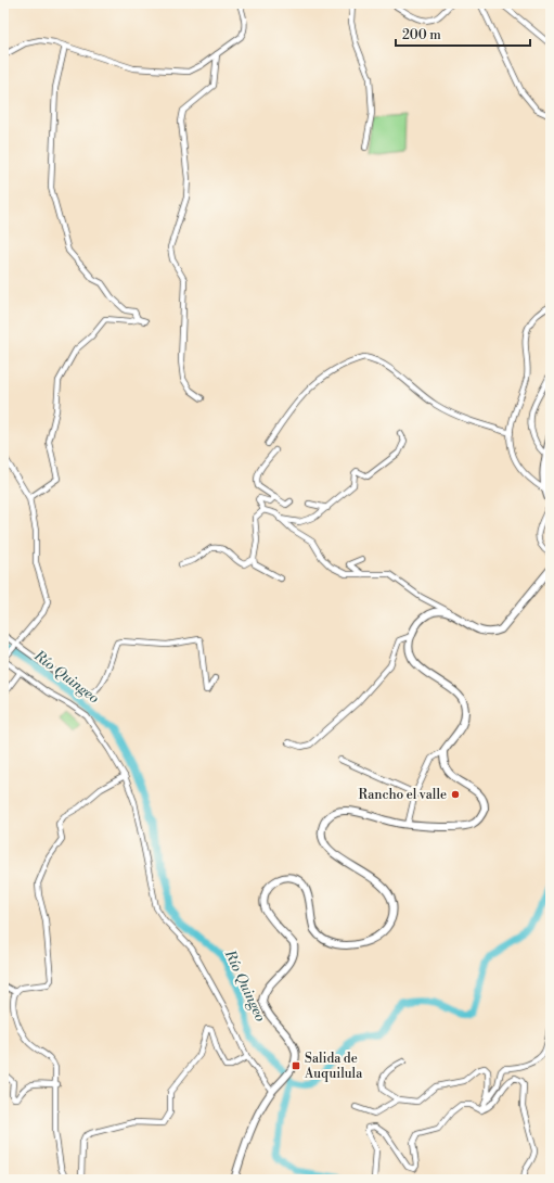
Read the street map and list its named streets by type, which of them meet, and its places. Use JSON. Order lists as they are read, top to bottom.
{
  "water": ["Río Quingeo"],
  "places": {
    "other": ["Rancho el valle"],
    "transit": ["Salida de Auquilula"]
  },
  "scale_bar": "200 m"
}
